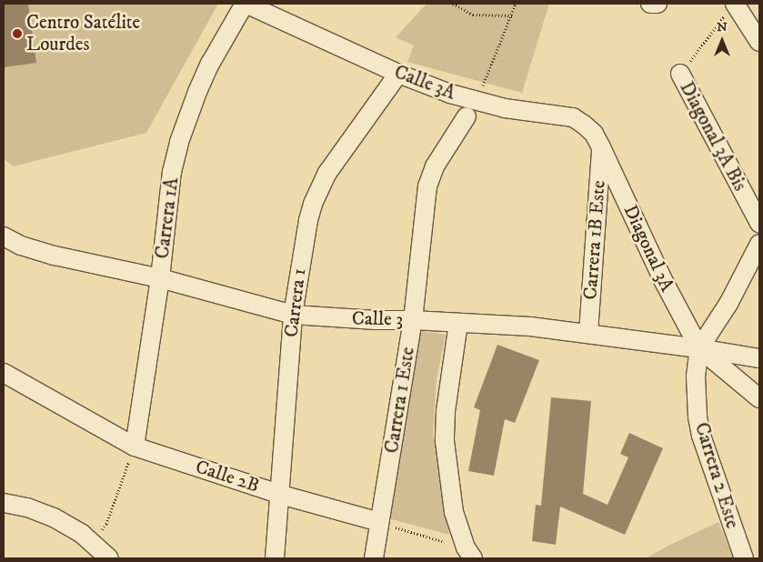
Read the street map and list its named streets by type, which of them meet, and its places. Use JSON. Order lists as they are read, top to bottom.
{
  "streets": {
    "street": [
      "Calle 3A",
      "Diagonal 3A Bis",
      "Carrera 1A",
      "Carrera 1B Este",
      "Diagonal 3A",
      "Carrera 1",
      "Calle 3",
      "Carrera 1 Este",
      "Carrera 2 Este",
      "Calle 2B"
    ]
  },
  "crossings": [
    ["Calle 3A", "Carrera 1A"],
    ["Calle 3A", "Carrera 1B Este"],
    ["Calle 3A", "Diagonal 3A"],
    ["Calle 3A", "Carrera 1"],
    ["Calle 3A", "Carrera 1 Este"],
    ["Carrera 1A", "Calle 3"],
    ["Carrera 1A", "Calle 2B"],
    ["Carrera 1B Este", "Diagonal 3A"],
    ["Carrera 1B Este", "Calle 3"],
    ["Diagonal 3A", "Calle 3"],
    ["Diagonal 3A", "Carrera 2 Este"],
    ["Carrera 1", "Calle 3"],
    ["Carrera 1", "Calle 2B"],
    ["Calle 3", "Carrera 1 Este"],
    ["Calle 3", "Carrera 2 Este"],
    ["Carrera 1 Este", "Calle 2B"]
  ],
  "places": ["Centro Satélite Lourdes"],
  "north": "top"
}
